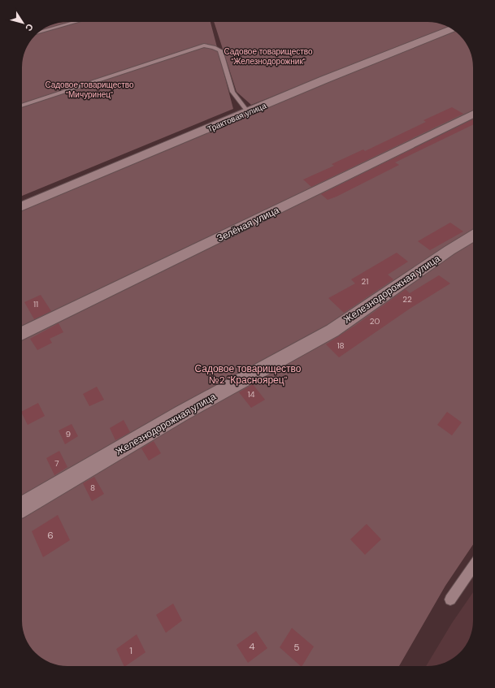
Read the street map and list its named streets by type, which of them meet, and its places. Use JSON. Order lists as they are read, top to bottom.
{
  "streets": {
    "street": ["Трактовая улица", "Зелёная улица", "Железнодорожная улица"]
  },
  "parks": ["Садовое товарищество \"Железнодорожник\"", "Садовое товарищество \"Мичуринец\"", "Садовое товарищество №2 \"Красноярец\""],
  "house_numbers": [
    "21",
    "22",
    "11",
    "20",
    "18",
    "14",
    "9",
    "7",
    "8",
    "6",
    "4",
    "5",
    "1"
  ],
  "north": "bottom right"
}
